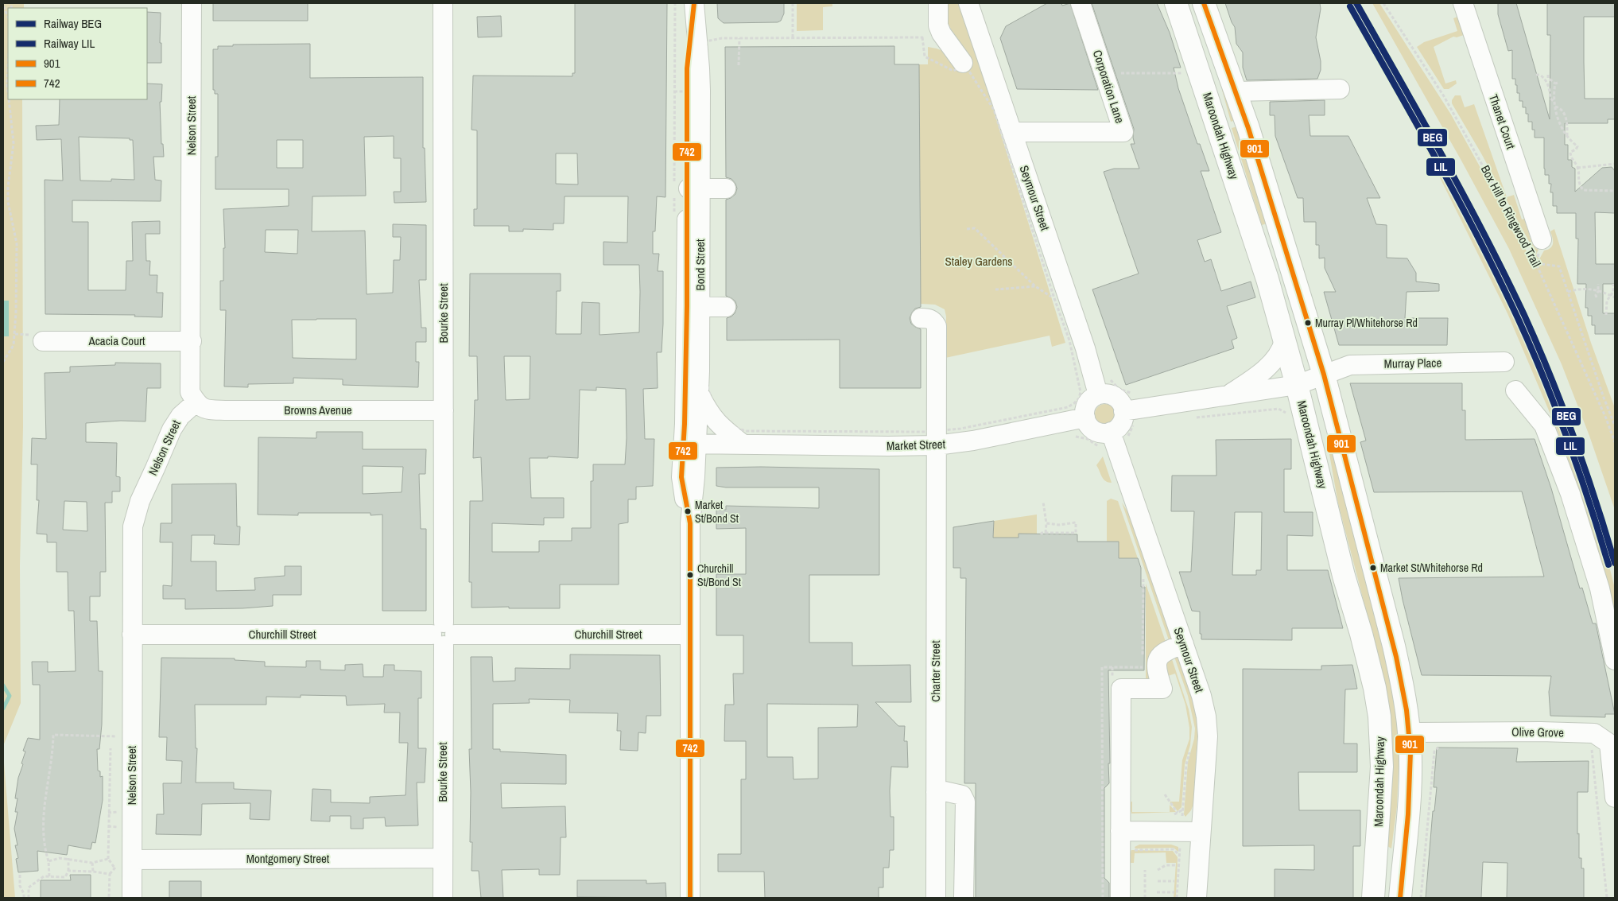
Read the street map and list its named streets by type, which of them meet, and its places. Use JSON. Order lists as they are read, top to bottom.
{
  "streets": {
    "highway": ["Maroondah Highway"],
    "street": [
      "Corporation Lane",
      "Thanet Court",
      "Nelson Street",
      "Seymour Street",
      "Bond Street",
      "Bourke Street",
      "Acacia Court",
      "Murray Place",
      "Browns Avenue",
      "Market Street",
      "Churchill Street",
      "Charter Street",
      "Olive Grove",
      "Montgomery Street"
    ],
    "path": ["Box Hill to Ringwood Trail"]
  },
  "crossings": [
    ["Corporation Lane", "Seymour Street"],
    ["Thanet Court", "Box Hill to Ringwood Trail"],
    ["Nelson Street", "Acacia Court"],
    ["Nelson Street", "Browns Avenue"],
    ["Nelson Street", "Churchill Street"],
    ["Nelson Street", "Montgomery Street"],
    ["Maroondah Highway", "Murray Place"],
    ["Seymour Street", "Market Street"],
    ["Bond Street", "Market Street"],
    ["Bond Street", "Churchill Street"],
    ["Bourke Street", "Browns Avenue"],
    ["Bourke Street", "Churchill Street"],
    ["Bourke Street", "Montgomery Street"],
    ["Market Street", "Charter Street"]
  ],
  "parks": ["Staley Gardens"],
  "places": [
    "Murray Pl/Whitehorse Rd",
    "Market St/Bond St",
    "Market St/Whitehorse Rd",
    "Churchill St/Bond St"
  ],
  "lines": [
    "rail line BEG",
    "transit line 901",
    "transit line 742",
    "rail line LIL"
  ],
  "legend": [
    "Railway BEG",
    "Railway LIL",
    "901",
    "742"
  ]
}
